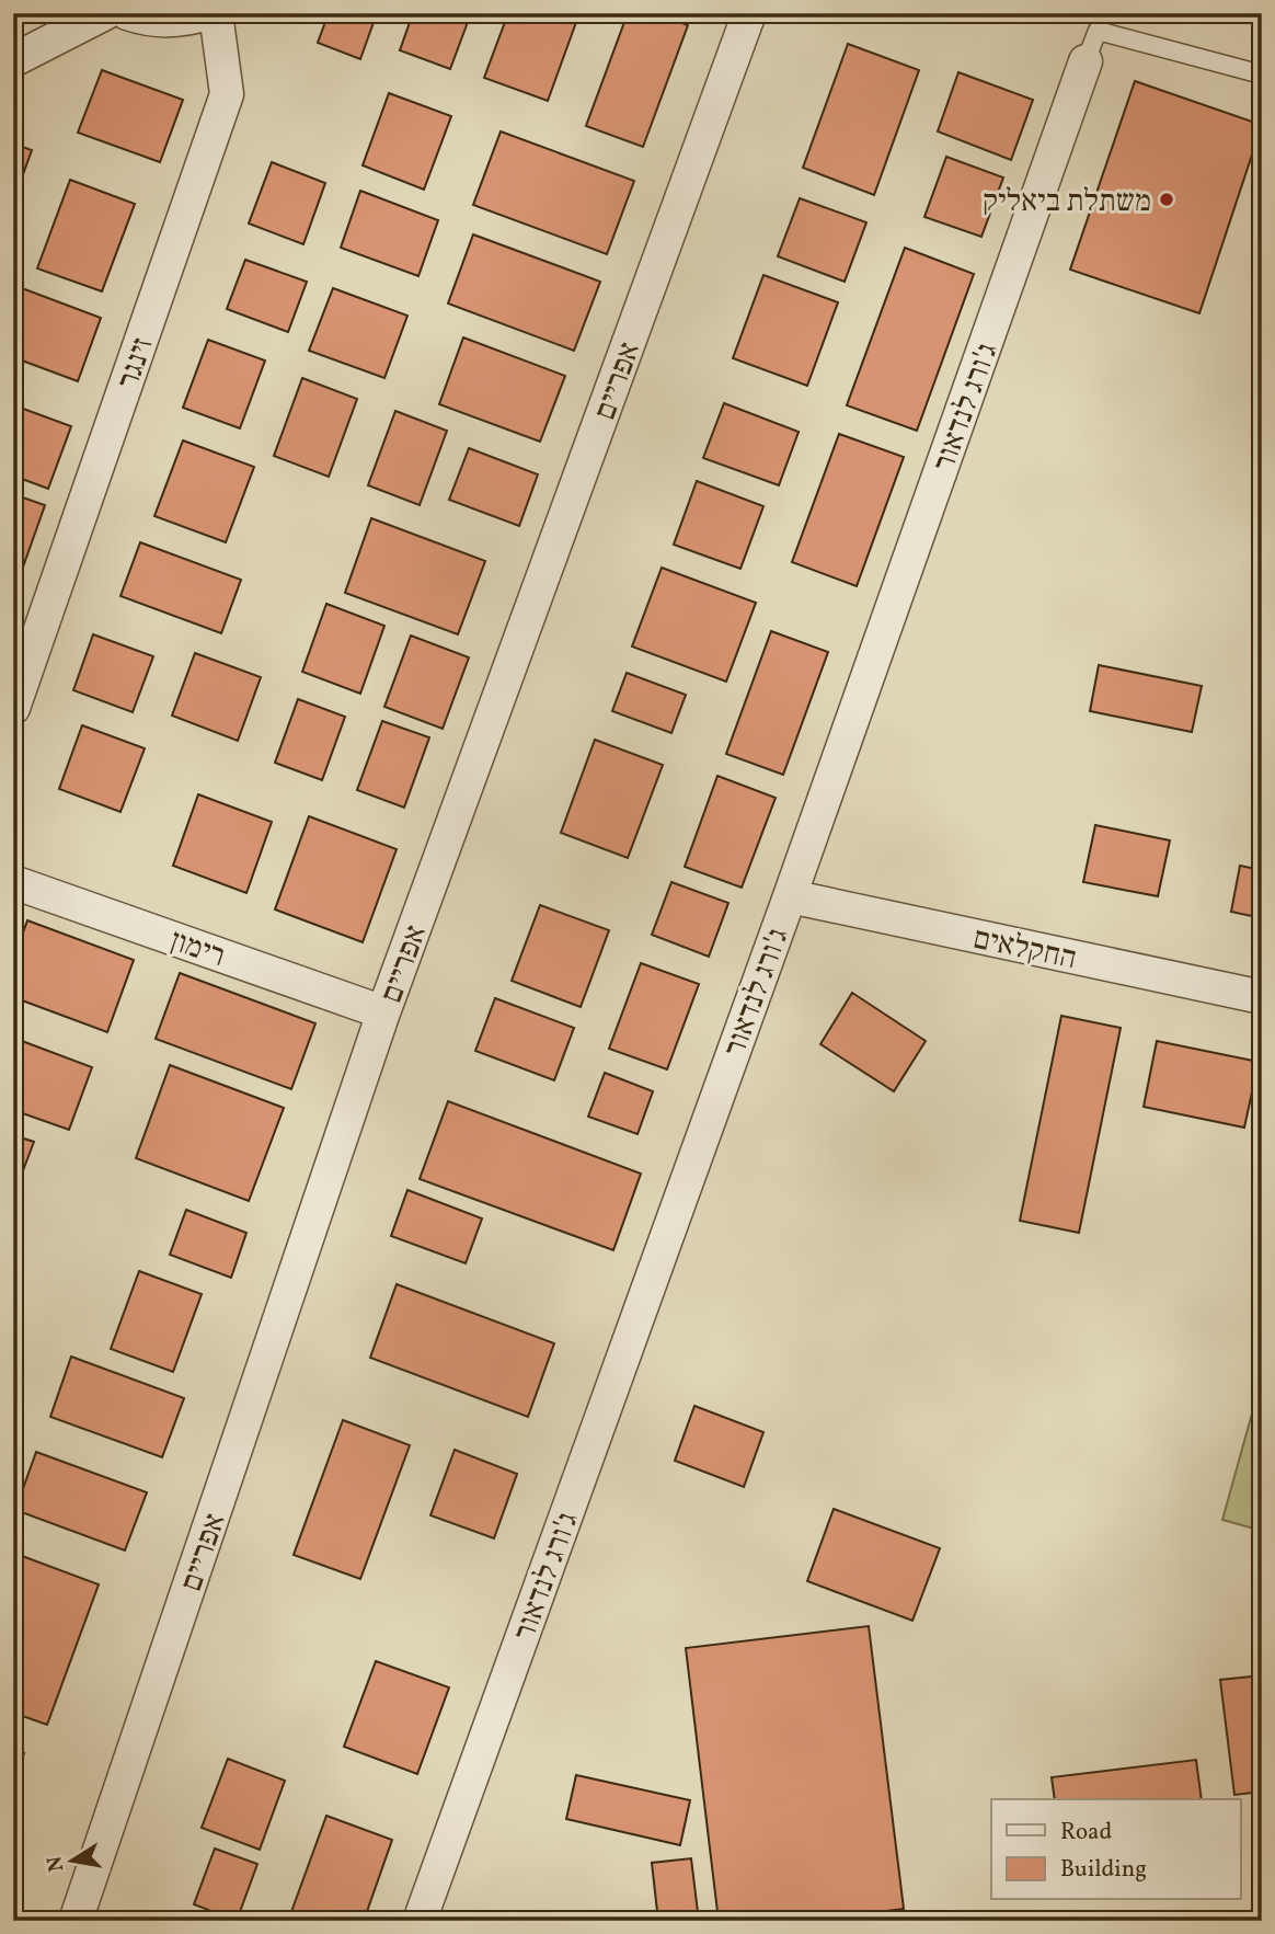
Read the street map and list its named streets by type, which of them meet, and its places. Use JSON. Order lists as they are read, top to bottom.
{
  "streets": {
    "street": [
      "זינגר",
      "אפריים",
      "ג'ורג לנדאור",
      "רימון",
      "החקלאים"
    ]
  },
  "crossings": [
    ["אפריים", "רימון"],
    ["ג'ורג לנדאור", "החקלאים"]
  ],
  "places": ["משתלת ביאליק"],
  "legend": ["Road", "Building"],
  "north": "left"
}
